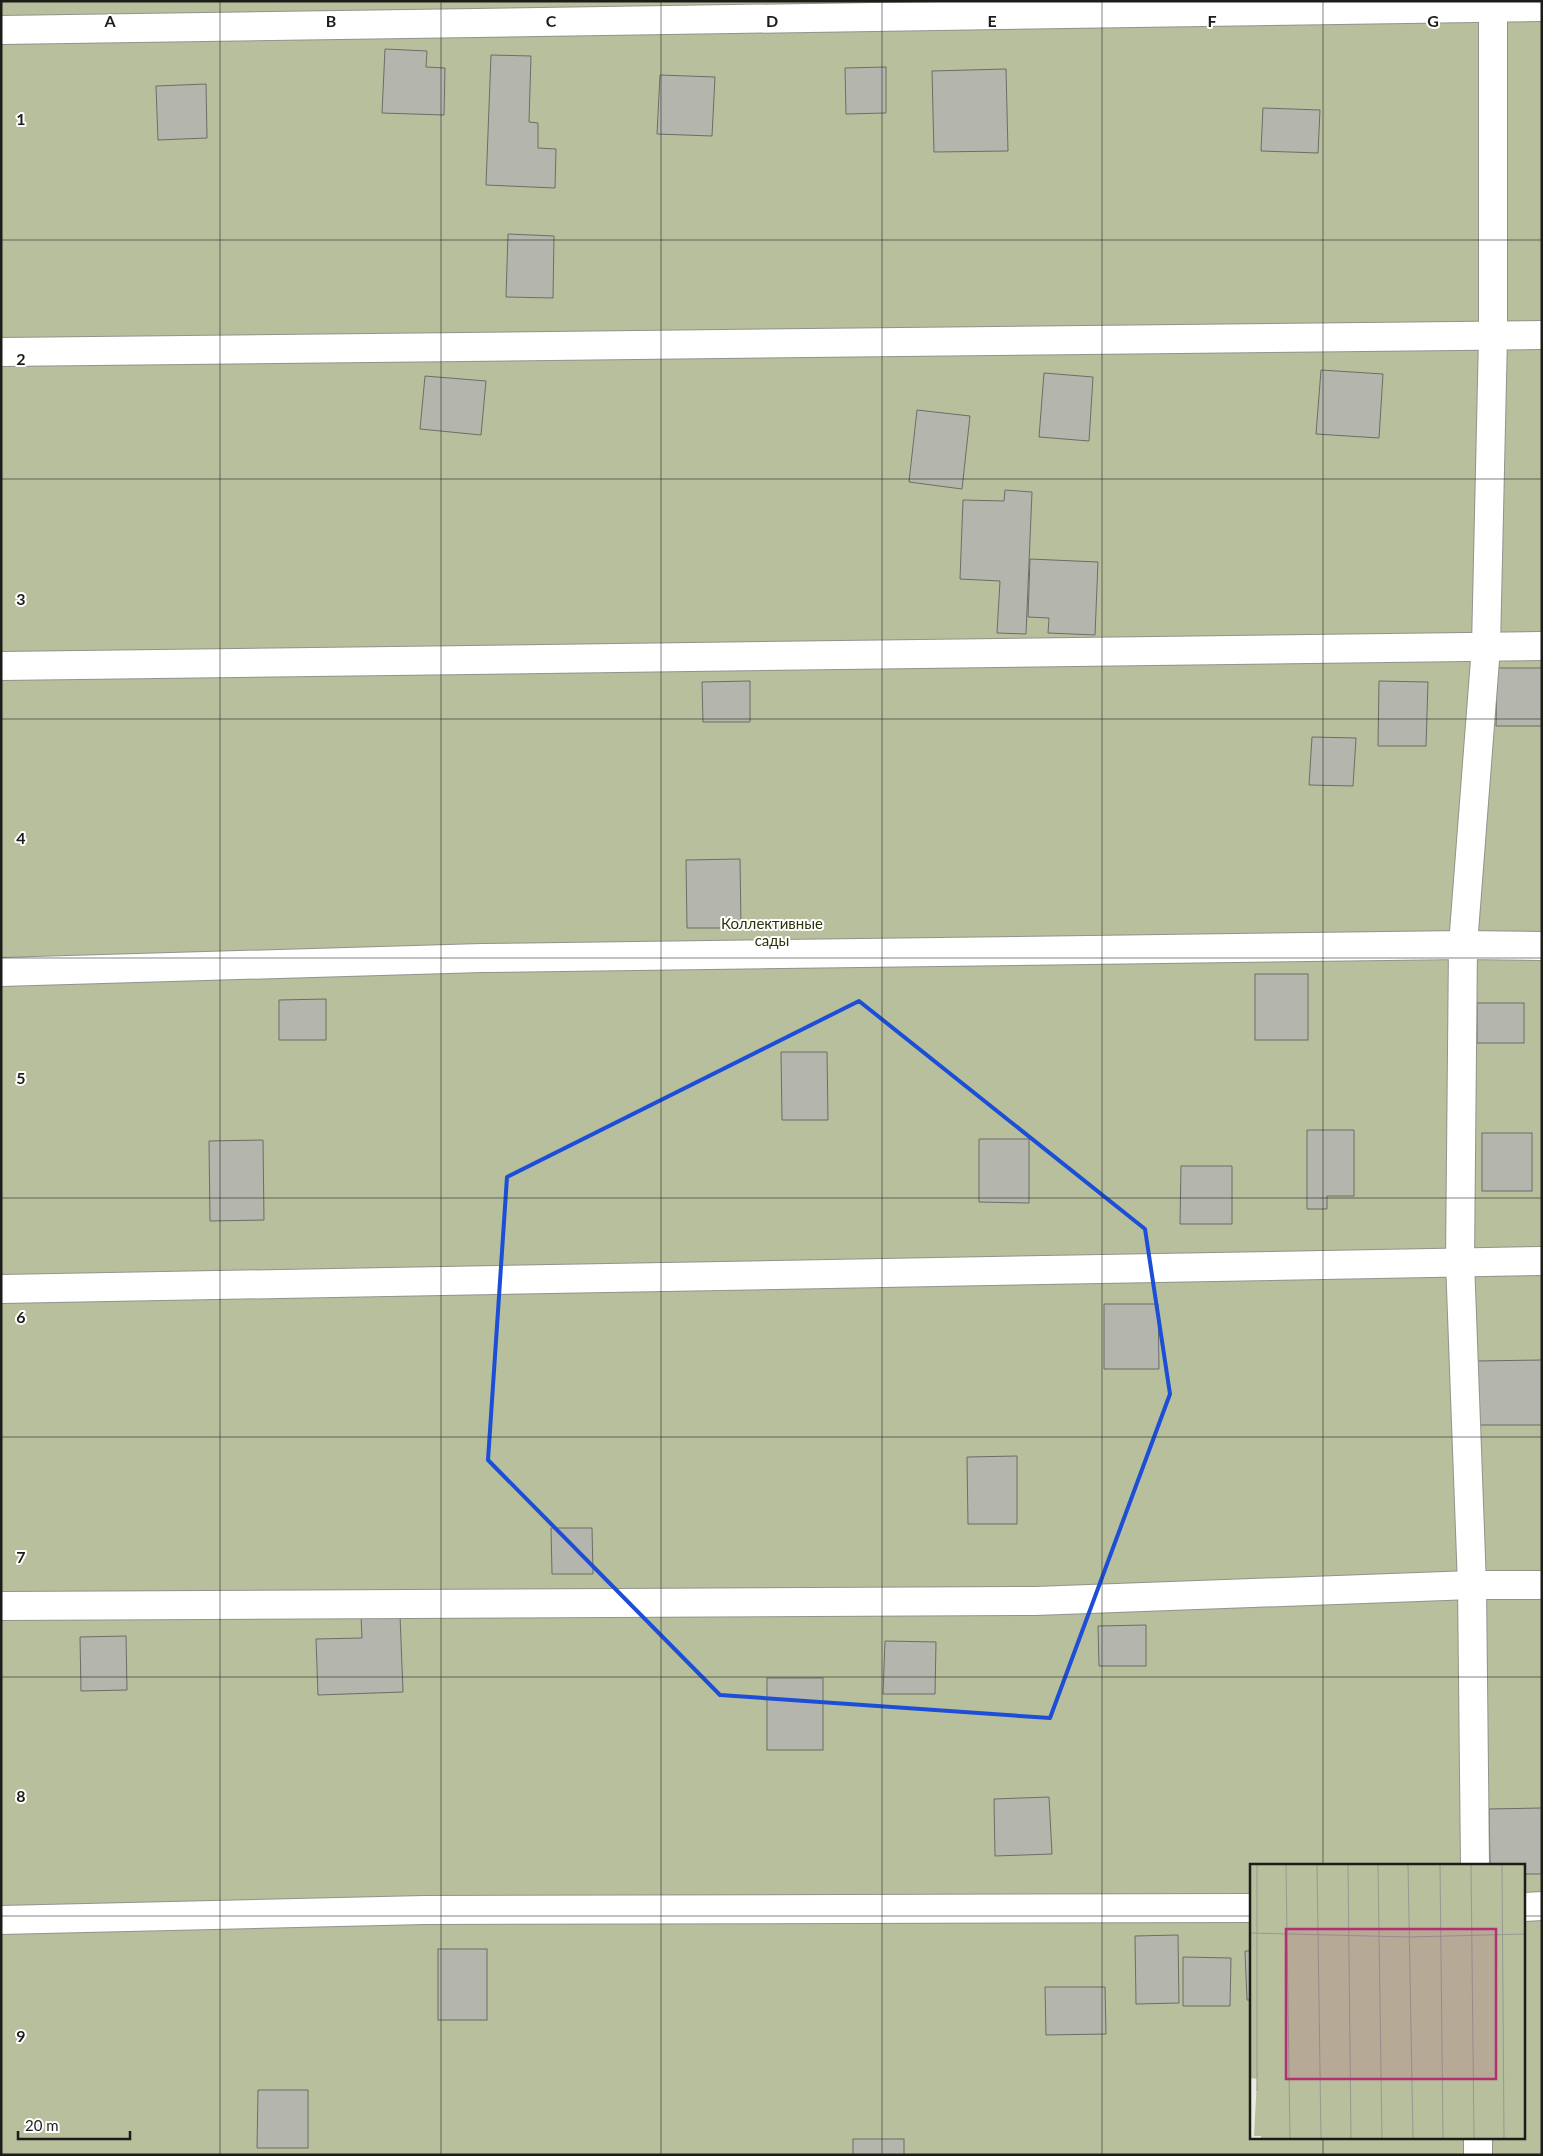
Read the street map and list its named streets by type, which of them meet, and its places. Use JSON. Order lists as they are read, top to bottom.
{
  "parks": ["Коллективные сады"],
  "scale_bar": "20 m",
  "grid": {
    "columns": [
      "A",
      "B",
      "C",
      "D",
      "E",
      "F",
      "G"
    ],
    "rows": [
      "1",
      "2",
      "3",
      "4",
      "5",
      "6",
      "7",
      "8",
      "9"
    ]
  }
}
